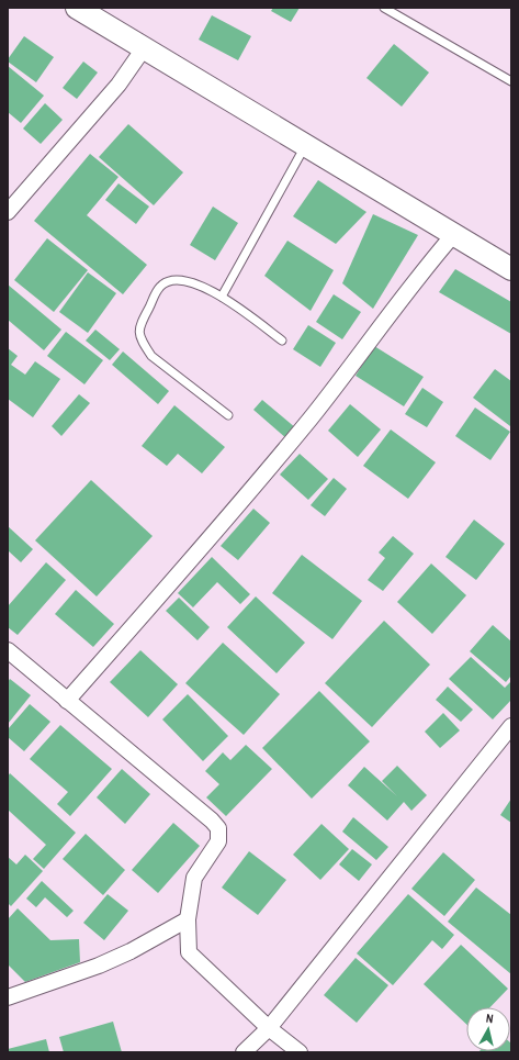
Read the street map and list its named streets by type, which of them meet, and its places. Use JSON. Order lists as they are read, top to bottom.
{
  "north": "top"
}
